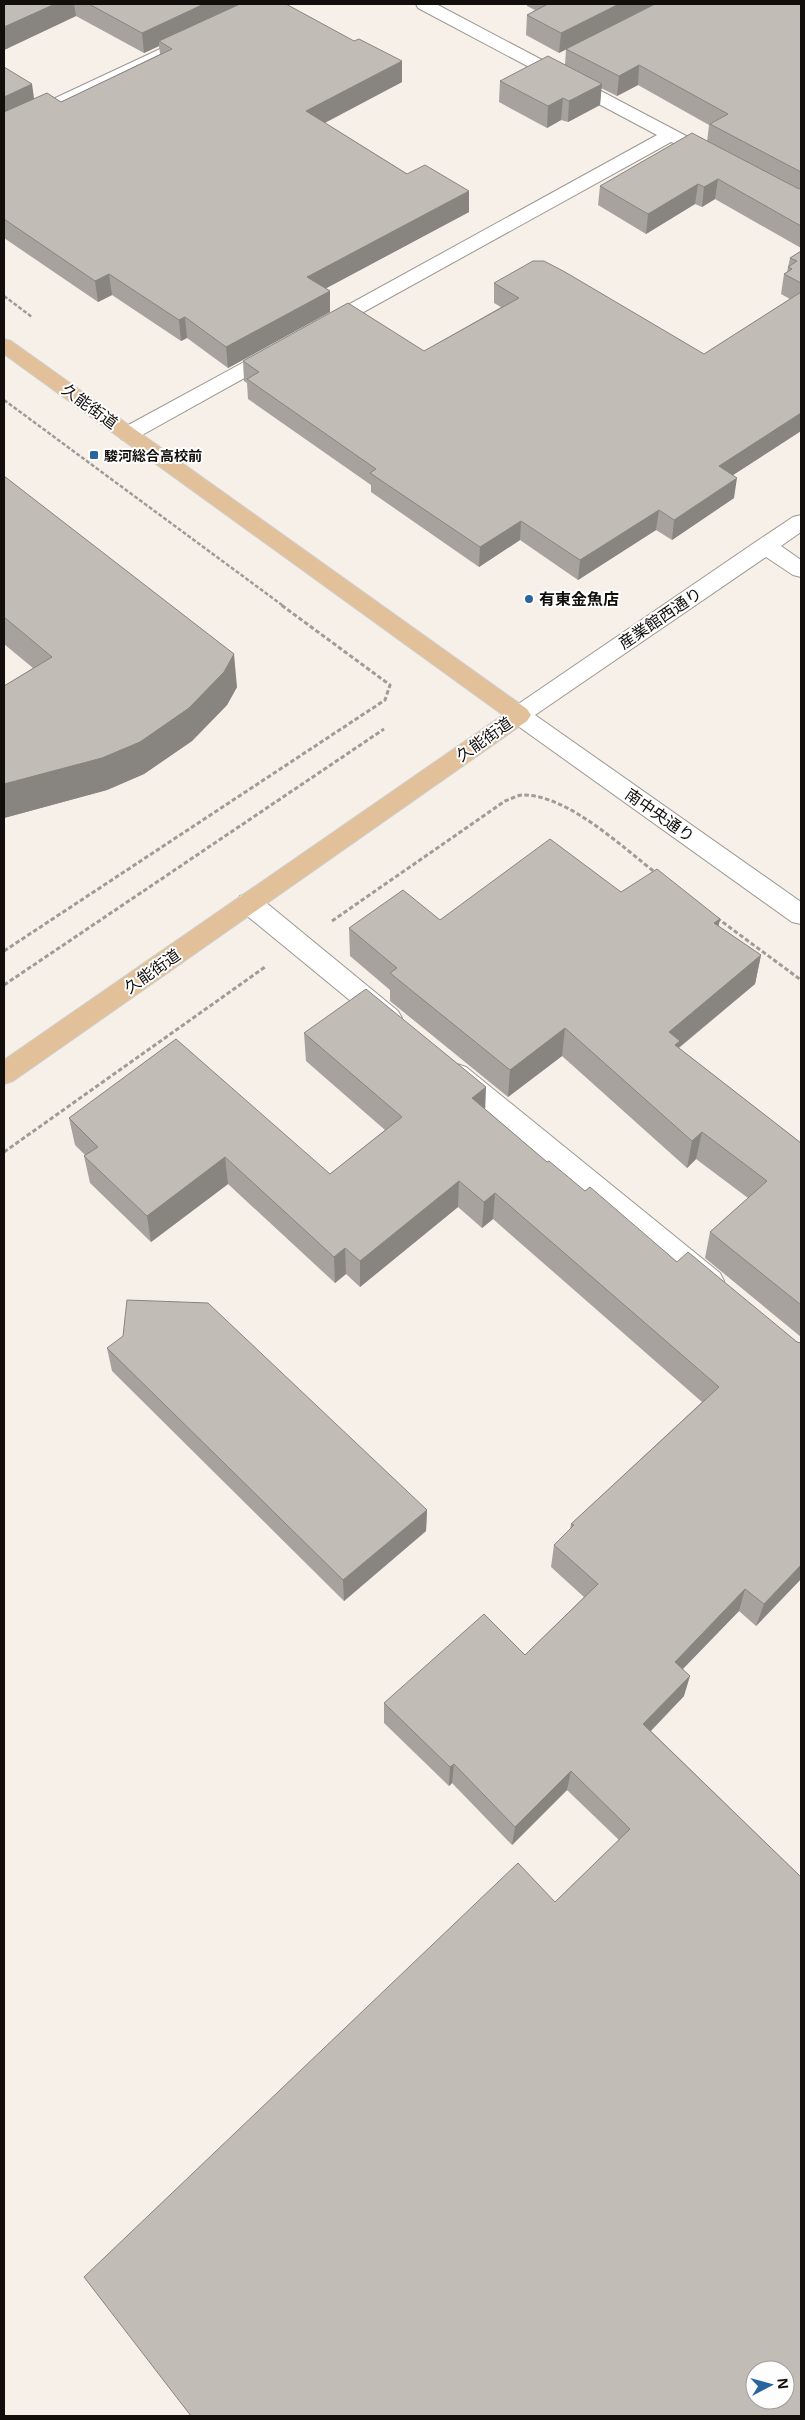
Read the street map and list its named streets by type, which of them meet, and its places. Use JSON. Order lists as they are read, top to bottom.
{
  "streets": {
    "main road": ["久能街道"],
    "street": ["産業館西通り", "南中央通り"]
  },
  "crossings": [
    ["久能街道", "産業館西通り"],
    ["久能街道", "南中央通り"],
    ["産業館西通り", "南中央通り"]
  ],
  "places": {
    "transit": ["駿河総合高校前"],
    "other": ["有東金魚店"]
  },
  "north": "right"
}
